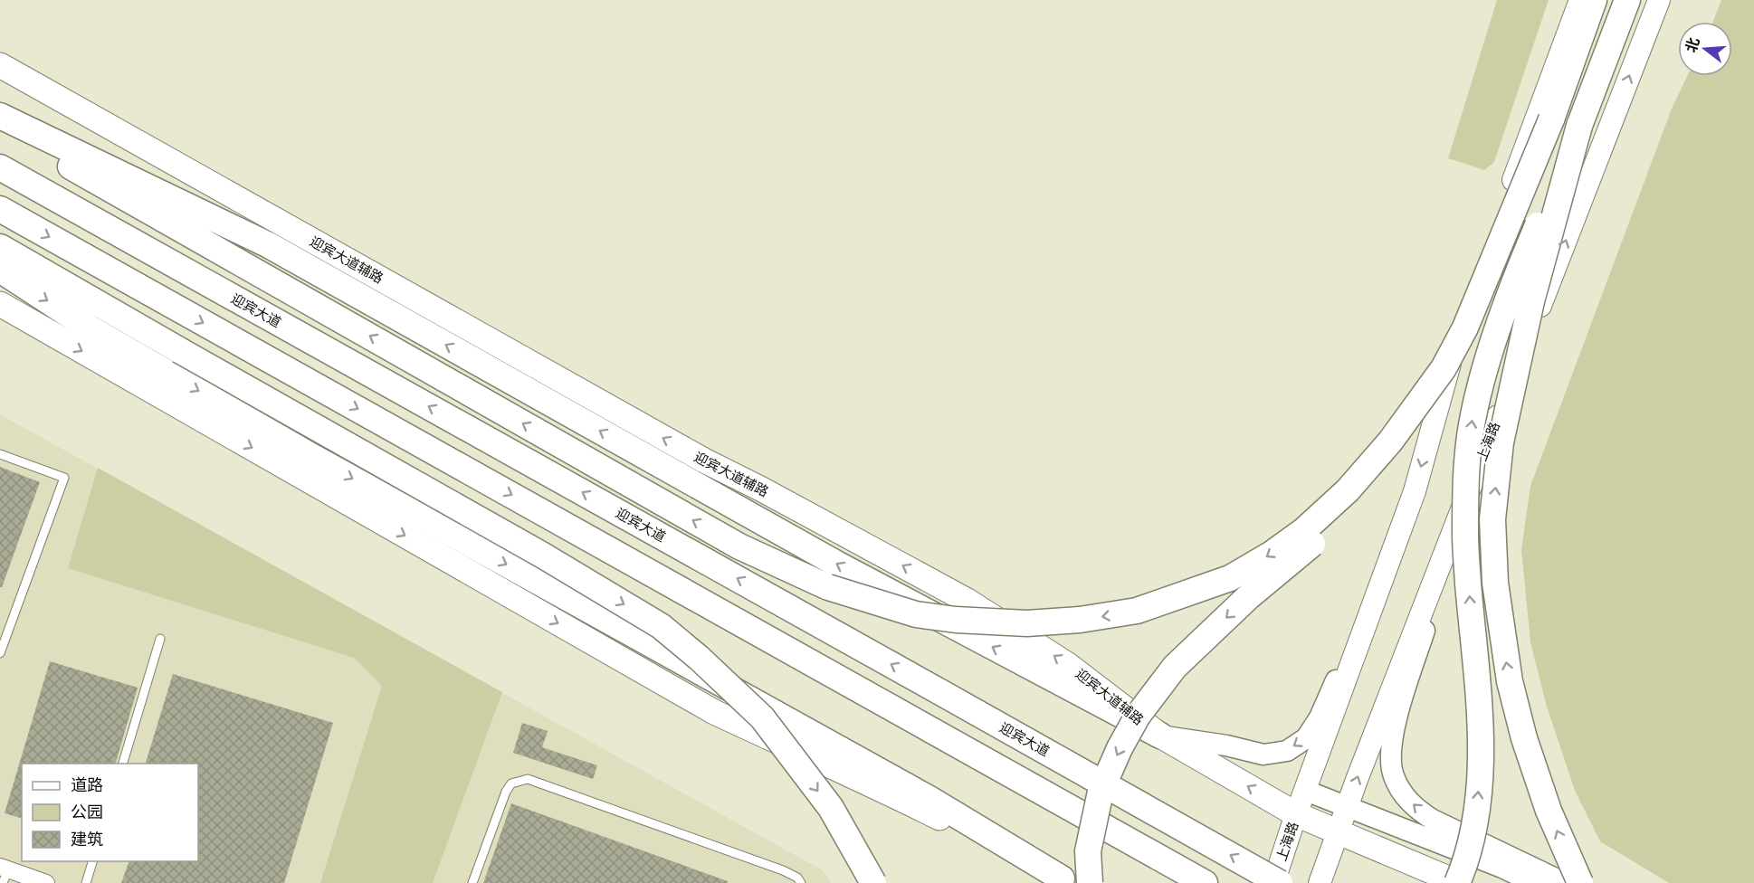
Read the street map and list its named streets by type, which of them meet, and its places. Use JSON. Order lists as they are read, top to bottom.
{
  "streets": {
    "highway": ["迎宾大道"],
    "main road": ["迎宾大道辅路", "上海路"]
  },
  "crossings": [
    ["迎宾大道辅路", "上海路"]
  ],
  "legend": ["道路", "公园", "建筑"],
  "north": "left"
}
